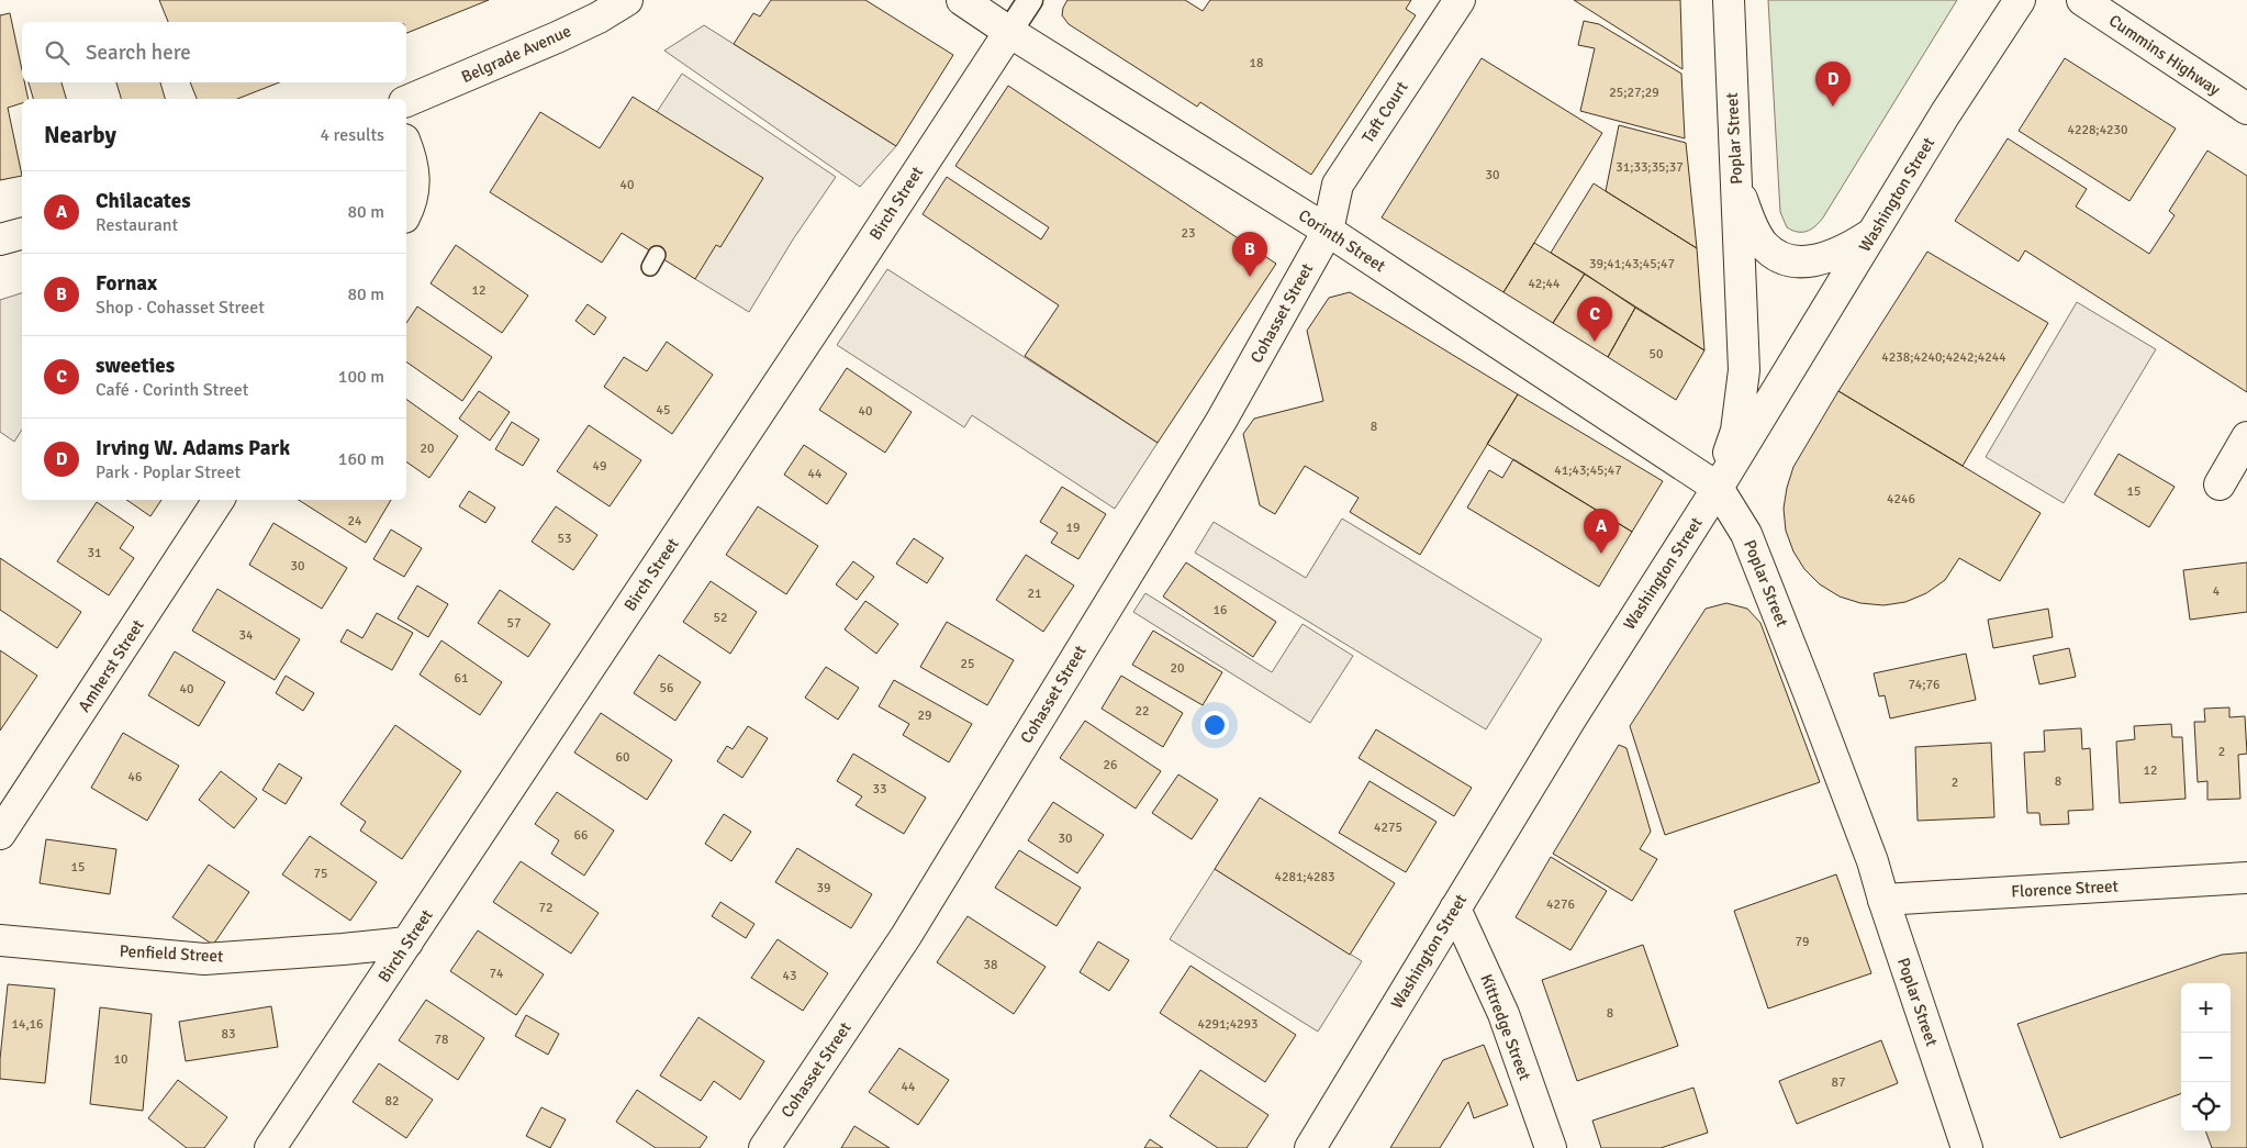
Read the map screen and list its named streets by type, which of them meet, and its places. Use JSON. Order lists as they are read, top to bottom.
{
  "streets": {
    "street": [
      "Belgrade Avenue",
      "Cummins Highway",
      "Taft Court",
      "Poplar Street",
      "Washington Street",
      "Birch Street",
      "Corinth Street",
      "Cohasset Street",
      "Amherst Street",
      "Florence Street",
      "Penfield Street",
      "Kittredge Street"
    ]
  },
  "crossings": [
    ["Taft Court", "Corinth Street"],
    ["Taft Court", "Cohasset Street"],
    ["Poplar Street", "Washington Street"],
    ["Poplar Street", "Corinth Street"],
    ["Poplar Street", "Florence Street"],
    ["Washington Street", "Corinth Street"],
    ["Washington Street", "Kittredge Street"],
    ["Birch Street", "Corinth Street"],
    ["Birch Street", "Penfield Street"],
    ["Corinth Street", "Cohasset Street"]
  ],
  "house_numbers": [
    "18",
    "25;27;29",
    "4228;4230",
    "31;33;35;37",
    "30",
    "40",
    "23",
    "39;41;43;45;47",
    "42;44",
    "12",
    "50",
    "4238;4240;4242;4244",
    "45",
    "40",
    "8",
    "20",
    "49",
    "41;43;45;47",
    "44",
    "15",
    "4246",
    "24",
    "19",
    "53",
    "31",
    "30",
    "4",
    "21",
    "16",
    "52",
    "57",
    "34",
    "25",
    "20",
    "61",
    "74;76",
    "56",
    "40",
    "22",
    "29",
    "2",
    "60",
    "26",
    "12",
    "46",
    "8",
    "2",
    "33",
    "4275",
    "66",
    "30",
    "15",
    "75",
    "4281;4283",
    "39",
    "4276",
    "72",
    "79",
    "38",
    "74",
    "43",
    "8",
    "14,16",
    "4291;4293",
    "83",
    "78",
    "10",
    "87",
    "44",
    "82"
  ],
  "page": {
    "search": "Search here",
    "pins": [
      "D",
      "B",
      "C",
      "A"
    ],
    "heading": ["Nearby", "4 results"],
    "list": [
      {
        "mark": "A",
        "name": "Chilacates",
        "note": "Restaurant",
        "value": "80 m"
      },
      {
        "mark": "B",
        "name": "Fornax",
        "note": "Shop · Cohasset Street",
        "value": "80 m"
      },
      {
        "mark": "C",
        "name": "sweeties",
        "note": "Café · Corinth Street",
        "value": "100 m"
      },
      {
        "mark": "D",
        "name": "Irving W. Adams Park",
        "note": "Park · Poplar Street",
        "value": "160 m"
      }
    ],
    "map_buttons": ["+", "−"]
  }
}
